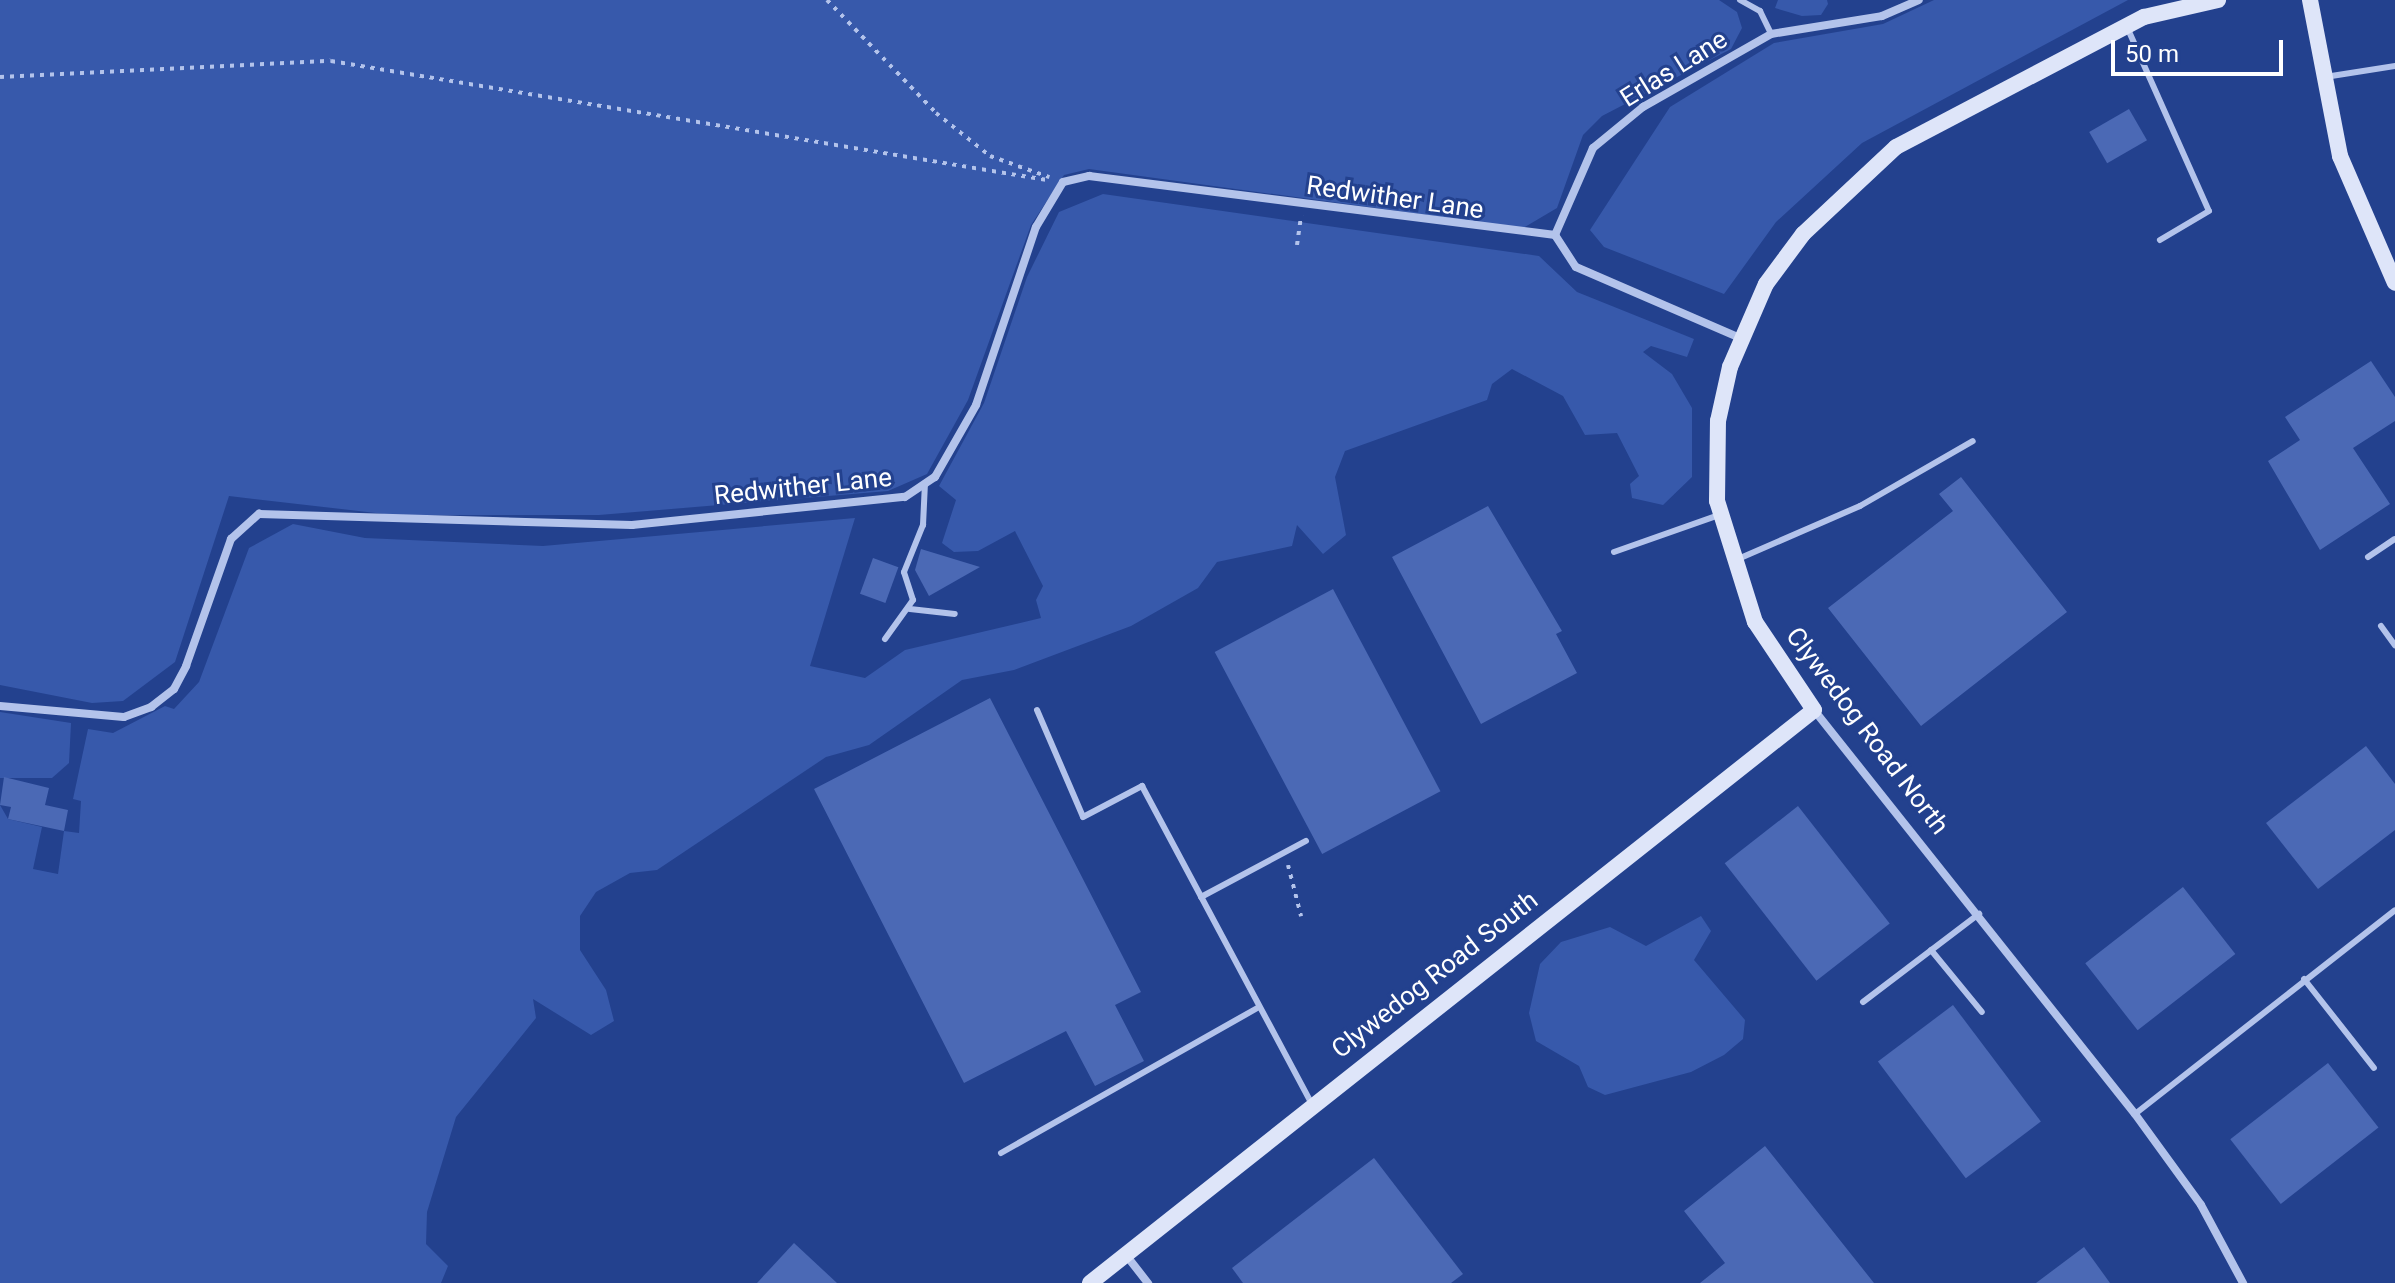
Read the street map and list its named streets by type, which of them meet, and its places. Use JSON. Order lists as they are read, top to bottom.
{
  "streets": {
    "street": [
      "Erlas Lane",
      "Redwither Lane",
      "Clywedog Road North",
      "Clywedog Road South"
    ]
  },
  "crossings": [
    ["Erlas Lane", "Redwither Lane"],
    ["Clywedog Road North", "Clywedog Road South"]
  ],
  "scale_bar": "50 m"
}
